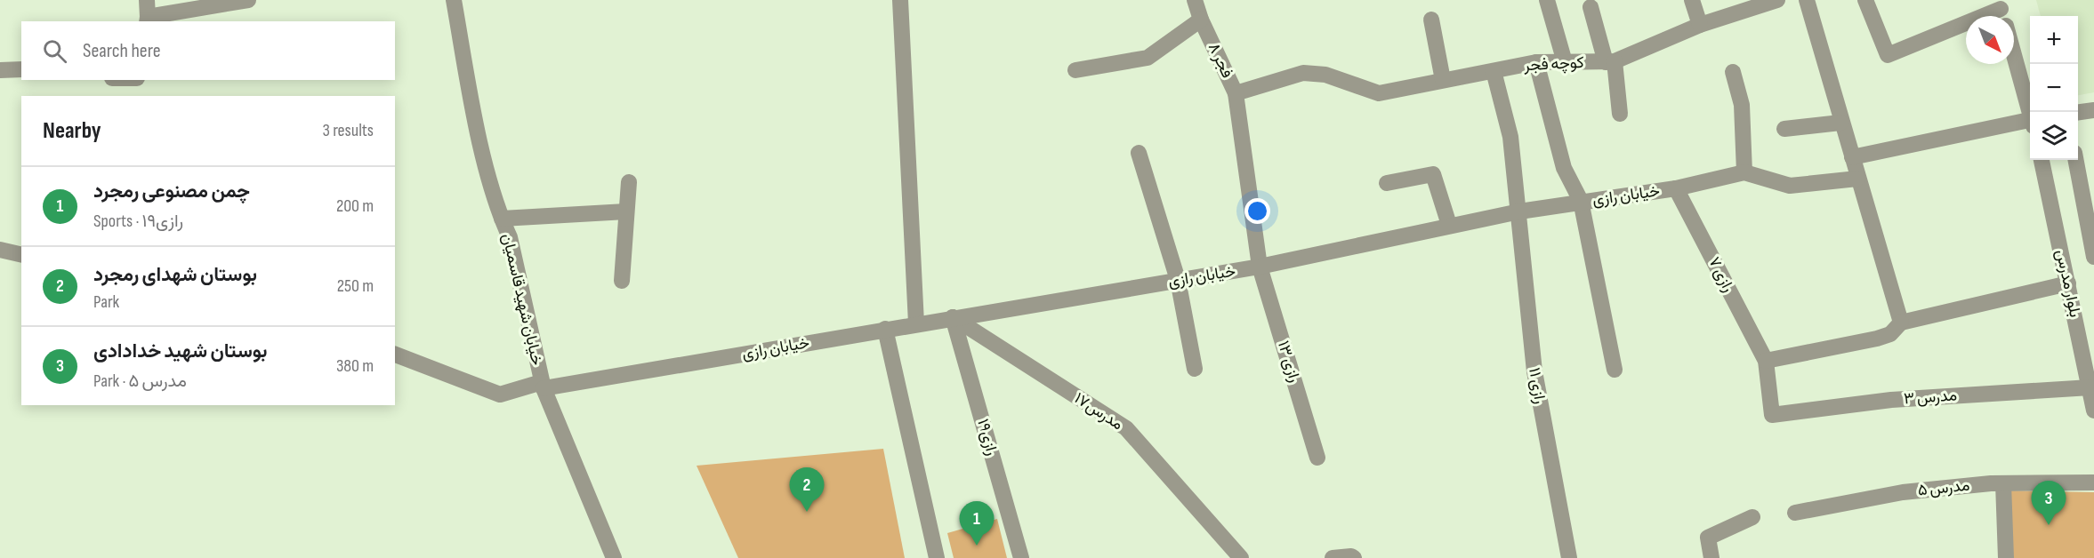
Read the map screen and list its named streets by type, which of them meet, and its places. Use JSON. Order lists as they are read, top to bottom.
{
  "streets": {
    "street": [
      "فجر ۸",
      "کوچه فجر",
      "خیابان رازی",
      "رازی ۷",
      "بلوار مدرس",
      "خیابان شهید قاسمیان",
      "رازی ۱۳",
      "رازی ۱۱",
      "مدرس ۳",
      "مدرس۱۷",
      "رازی۱۹",
      "مدرس ۵"
    ]
  },
  "crossings": [
    ["فجر ۸", "کوچه فجر"],
    ["فجر ۸", "رازی ۱۳"],
    ["کوچه فجر", "رازی ۱۱"],
    ["خیابان رازی", "رازی ۷"],
    ["خیابان رازی", "خیابان شهید قاسمیان"],
    ["خیابان رازی", "رازی ۱۳"],
    ["خیابان رازی", "رازی ۱۱"],
    ["خیابان رازی", "مدرس۱۷"],
    ["خیابان رازی", "رازی۱۹"],
    ["رازی ۷", "مدرس ۳"],
    ["بلوار مدرس", "مدرس ۳"],
    ["مدرس۱۷", "رازی۱۹"]
  ],
  "north": "bottom right",
  "page": {
    "map_buttons": ["+", "−"],
    "search": "Search here",
    "heading": ["Nearby", "3 results"],
    "list": [
      {
        "mark": "1",
        "name": "چمن مصنوعی رمجرد",
        "note": "Sports · رازی۱۹",
        "value": "200 m"
      },
      {
        "mark": "2",
        "name": "بوستان شهدای رمجرد",
        "note": "Park",
        "value": "250 m"
      },
      {
        "mark": "3",
        "name": "بوستان شهید خدادادی",
        "note": "Park · مدرس ۵",
        "value": "380 m"
      }
    ],
    "pins": ["2", "3", "1"]
  }
}
